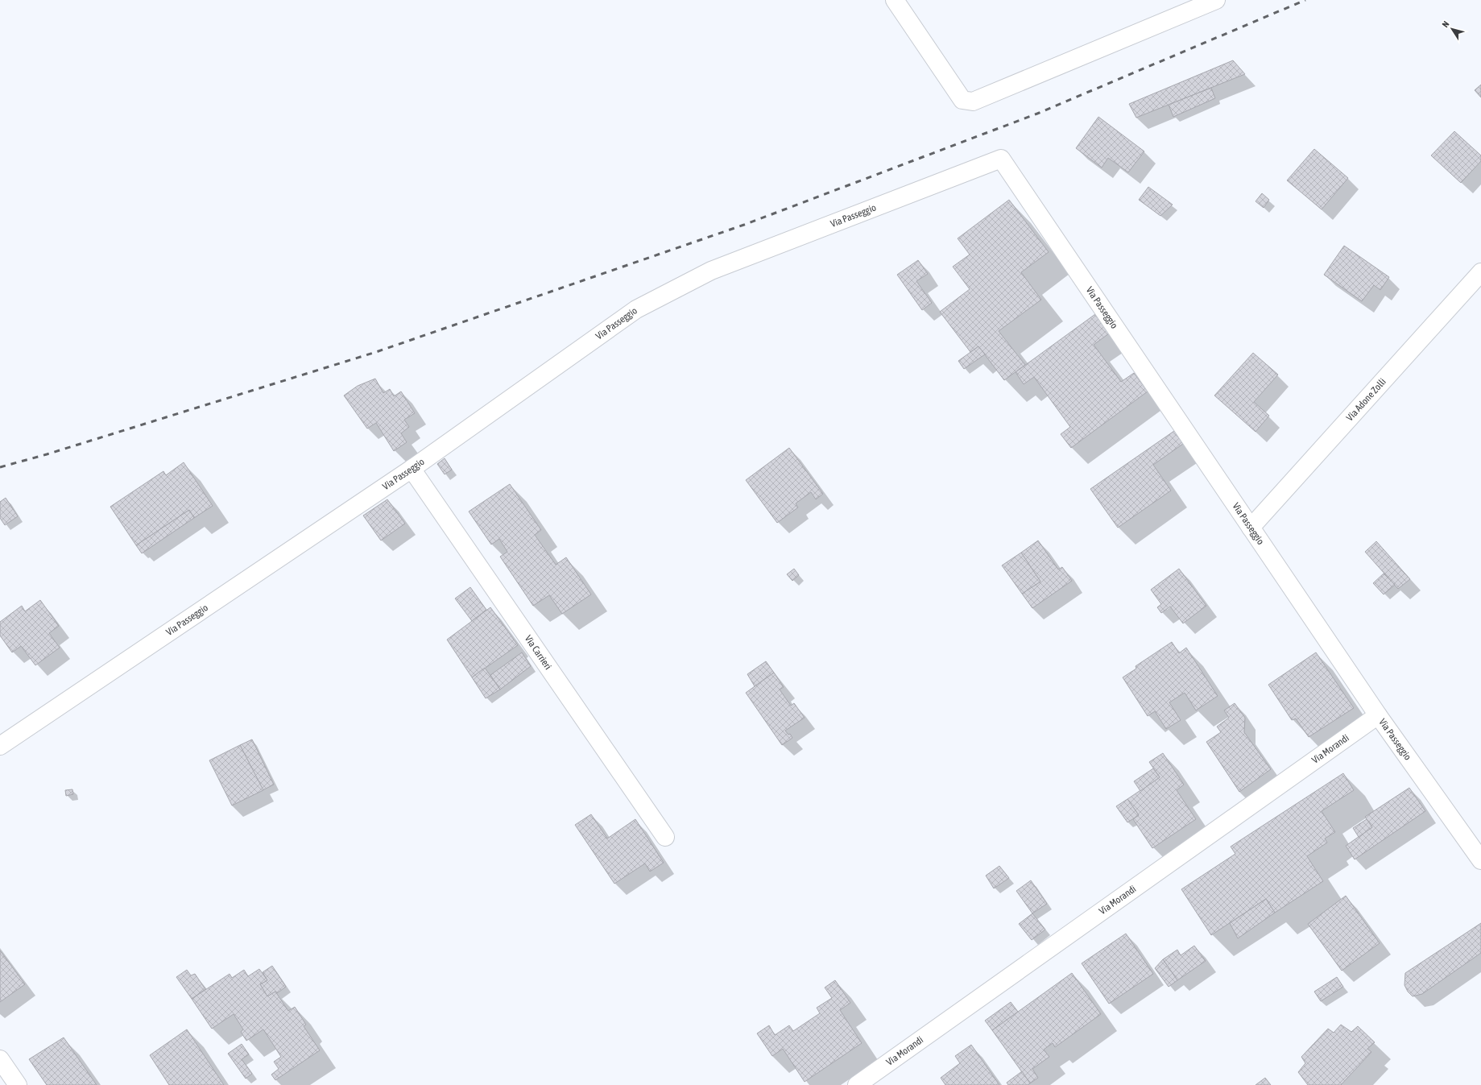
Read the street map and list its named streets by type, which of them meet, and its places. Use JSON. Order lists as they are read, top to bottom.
{
  "streets": {
    "street": [
      "Via Passeggio",
      "Via Adone Zolli",
      "Via Carrieri",
      "Via Morandi"
    ]
  },
  "crossings": [
    ["Via Passeggio", "Via Adone Zolli"],
    ["Via Passeggio", "Via Carrieri"],
    ["Via Passeggio", "Via Morandi"]
  ],
  "north": "top left"
}
